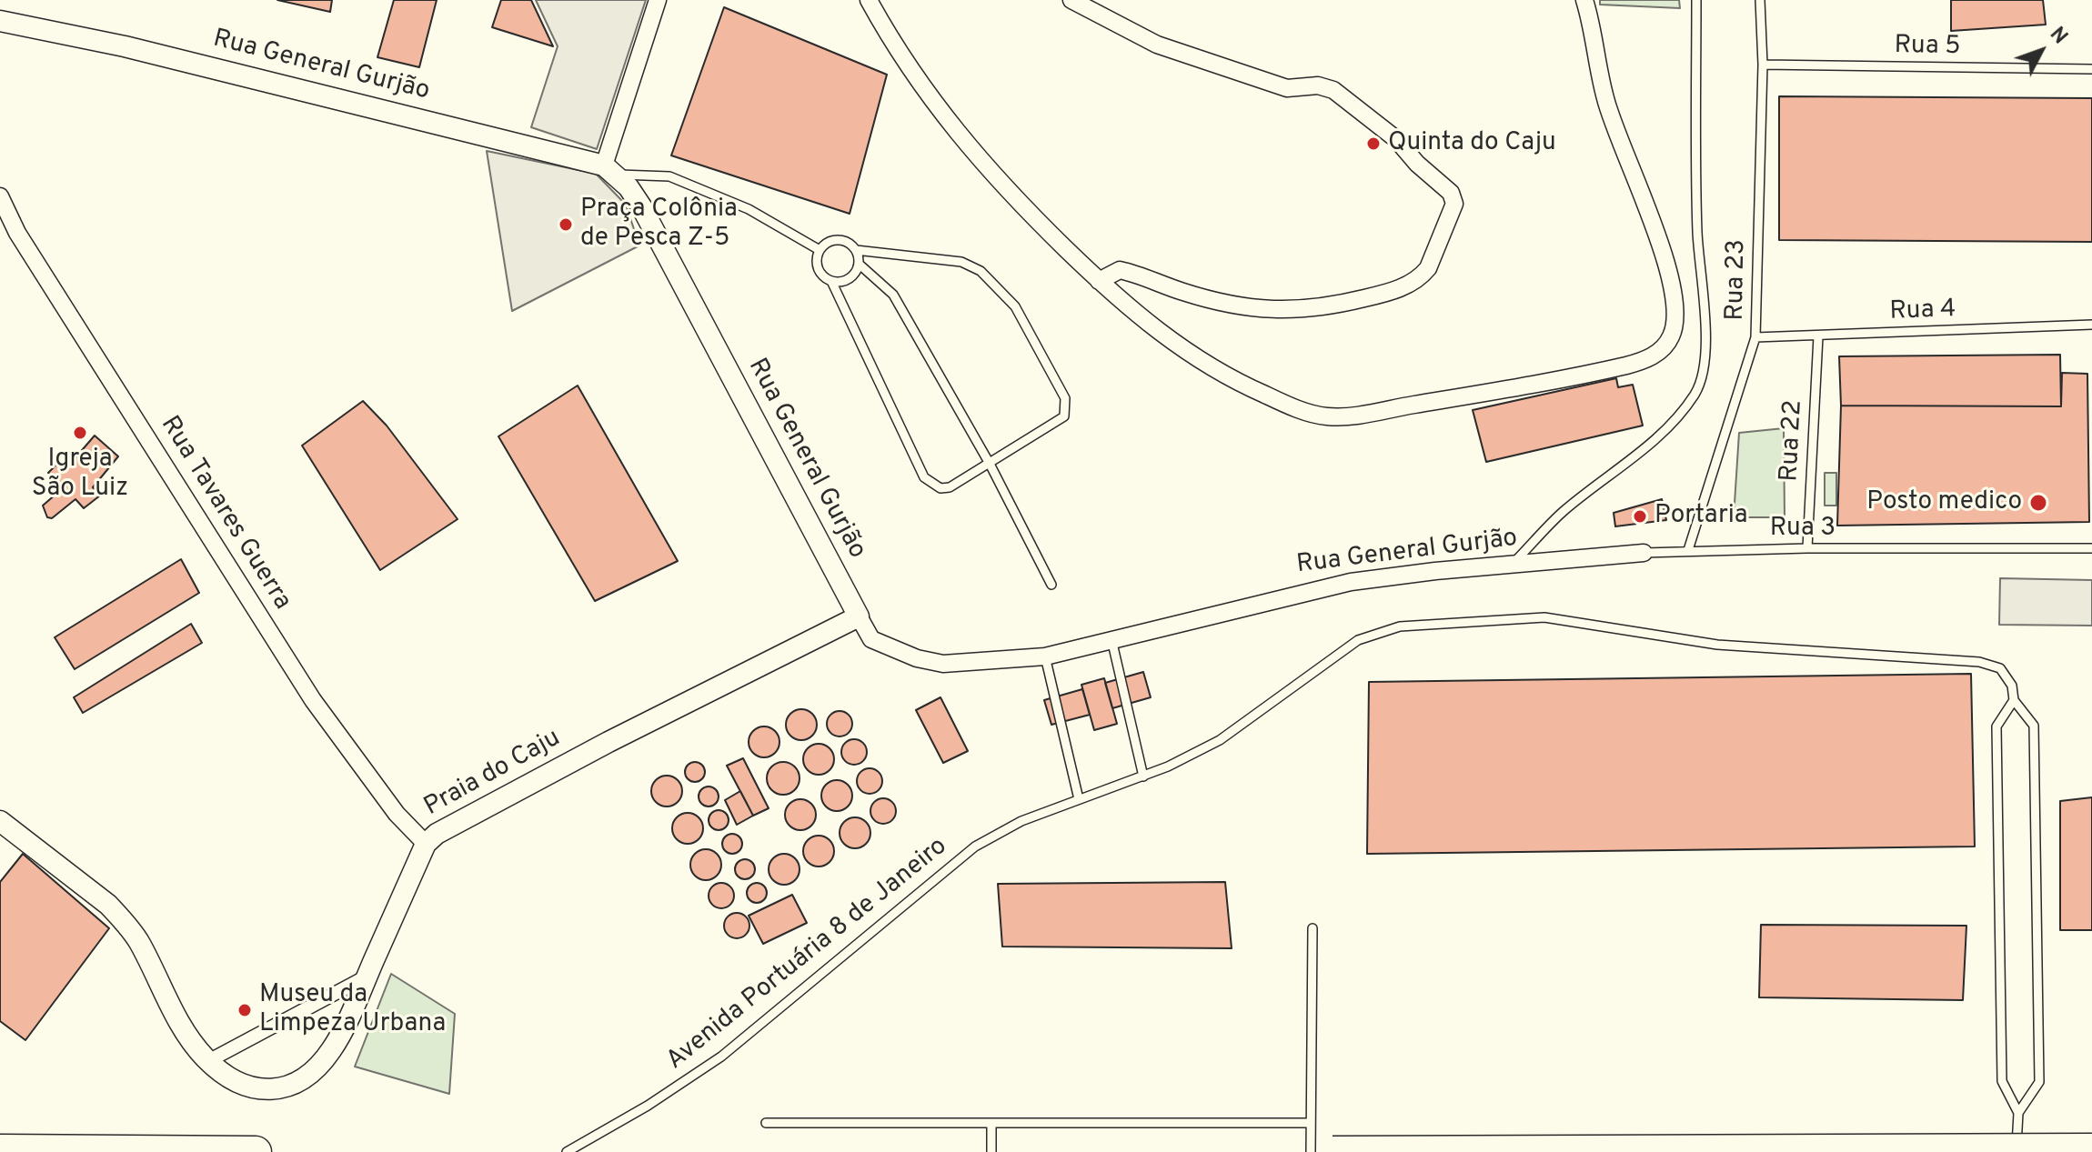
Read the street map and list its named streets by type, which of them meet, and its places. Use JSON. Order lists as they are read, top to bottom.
{
  "streets": {
    "street": ["Rua General Gurjão", "Rua Tavares Guerra", "Praia do Caju"],
    "lane": [
      "Rua 5",
      "Rua 23",
      "Rua 4",
      "Rua 22",
      "Rua 3",
      "Avenida Portuária 8 de Janeiro"
    ]
  },
  "crossings": [
    ["Rua 5", "Rua 23"],
    ["Rua General Gurjão", "Rua 3"],
    ["Rua General Gurjão", "Praia do Caju"],
    ["Rua 23", "Rua 4"],
    ["Rua 23", "Rua 3"],
    ["Rua 4", "Rua 22"],
    ["Rua 22", "Rua 3"],
    ["Rua Tavares Guerra", "Praia do Caju"]
  ],
  "places": [
    "Quinta do Caju",
    "Praça Colônia de Pesca Z-5",
    "Igreja São Luiz",
    "Posto medico",
    "Portaria",
    "Museu da Limpeza Urbana"
  ],
  "north": "top right"
}
